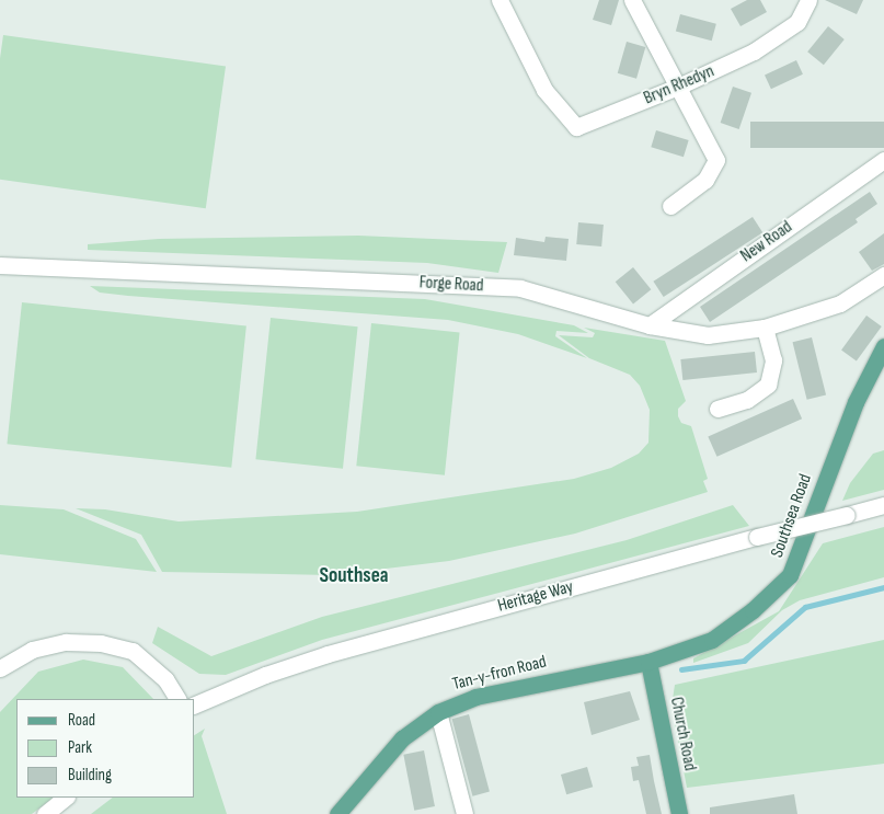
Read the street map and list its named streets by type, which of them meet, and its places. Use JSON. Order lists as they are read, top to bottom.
{
  "streets": {
    "main road": ["Southsea Road", "Tan-y-fron Road", "Church Road"],
    "street": [
      "Bryn Rhedyn",
      "New Road",
      "Forge Road",
      "Heritage Way"
    ]
  },
  "crossings": [
    ["New Road", "Forge Road"],
    ["Southsea Road", "Tan-y-fron Road"],
    ["Southsea Road", "Church Road"],
    ["Tan-y-fron Road", "Church Road"]
  ],
  "districts": ["Southsea"],
  "legend": ["Road", "Park", "Building"]
}
